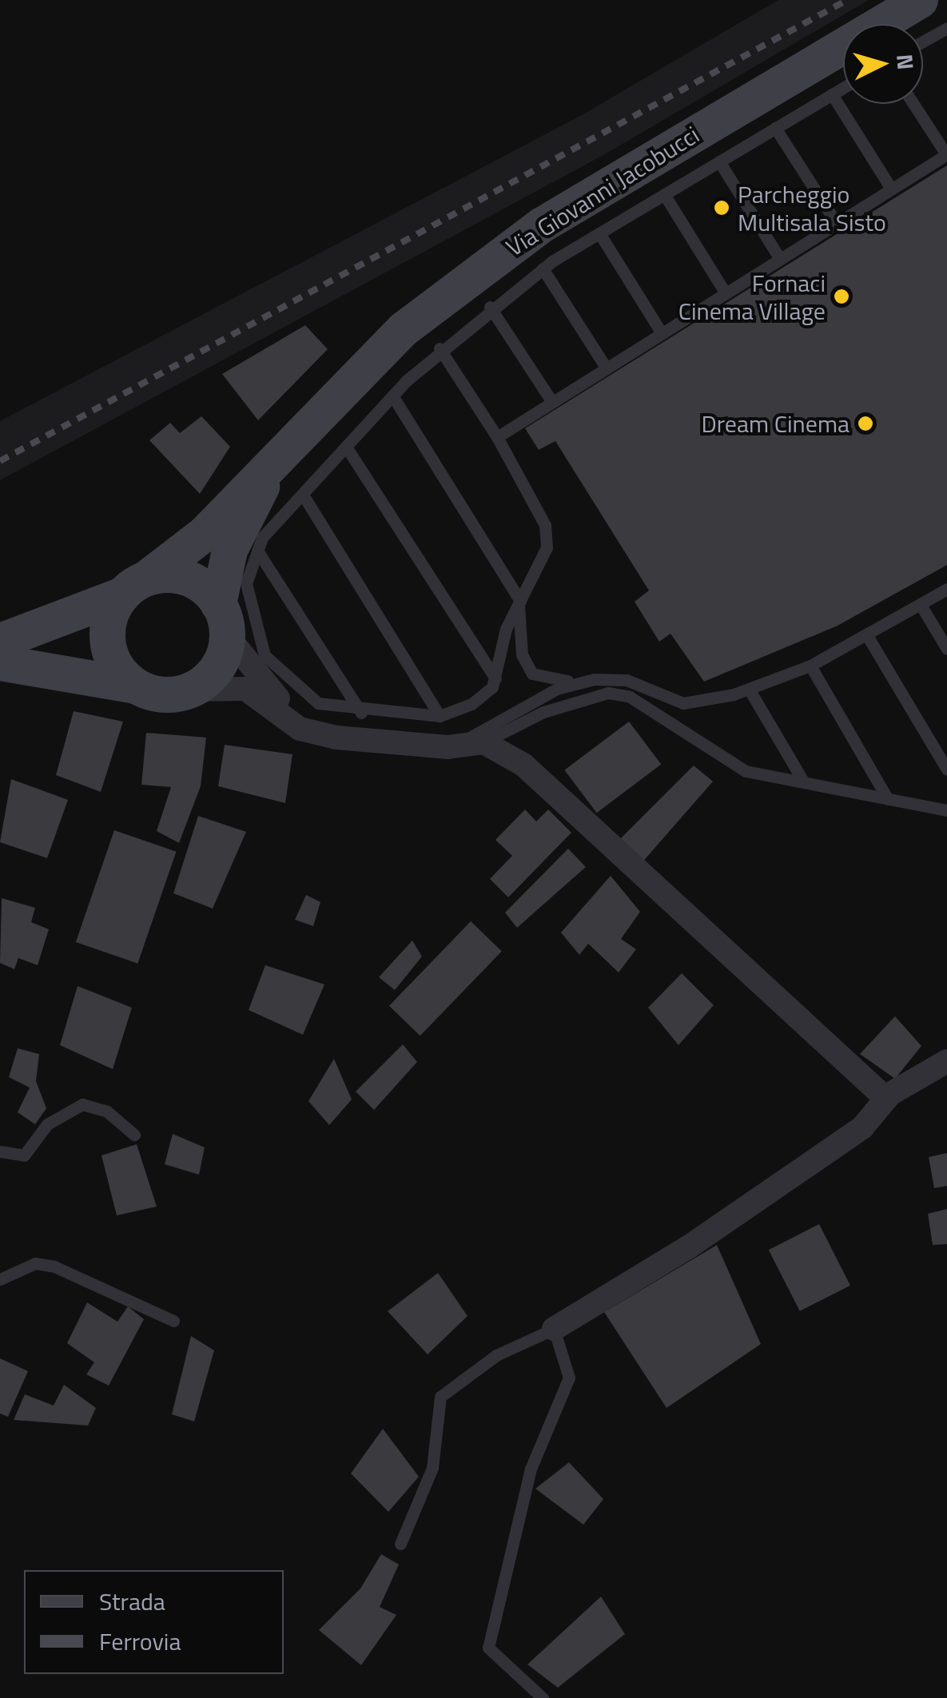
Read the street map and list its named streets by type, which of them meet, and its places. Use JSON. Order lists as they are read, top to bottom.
{
  "streets": {
    "main road": ["Via Giovanni Jacobucci"]
  },
  "places": ["Parcheggio Multisala Sisto", "Fornaci Cinema Village", "Dream Cinema"],
  "legend": ["Strada", "Ferrovia"],
  "north": "right"
}
